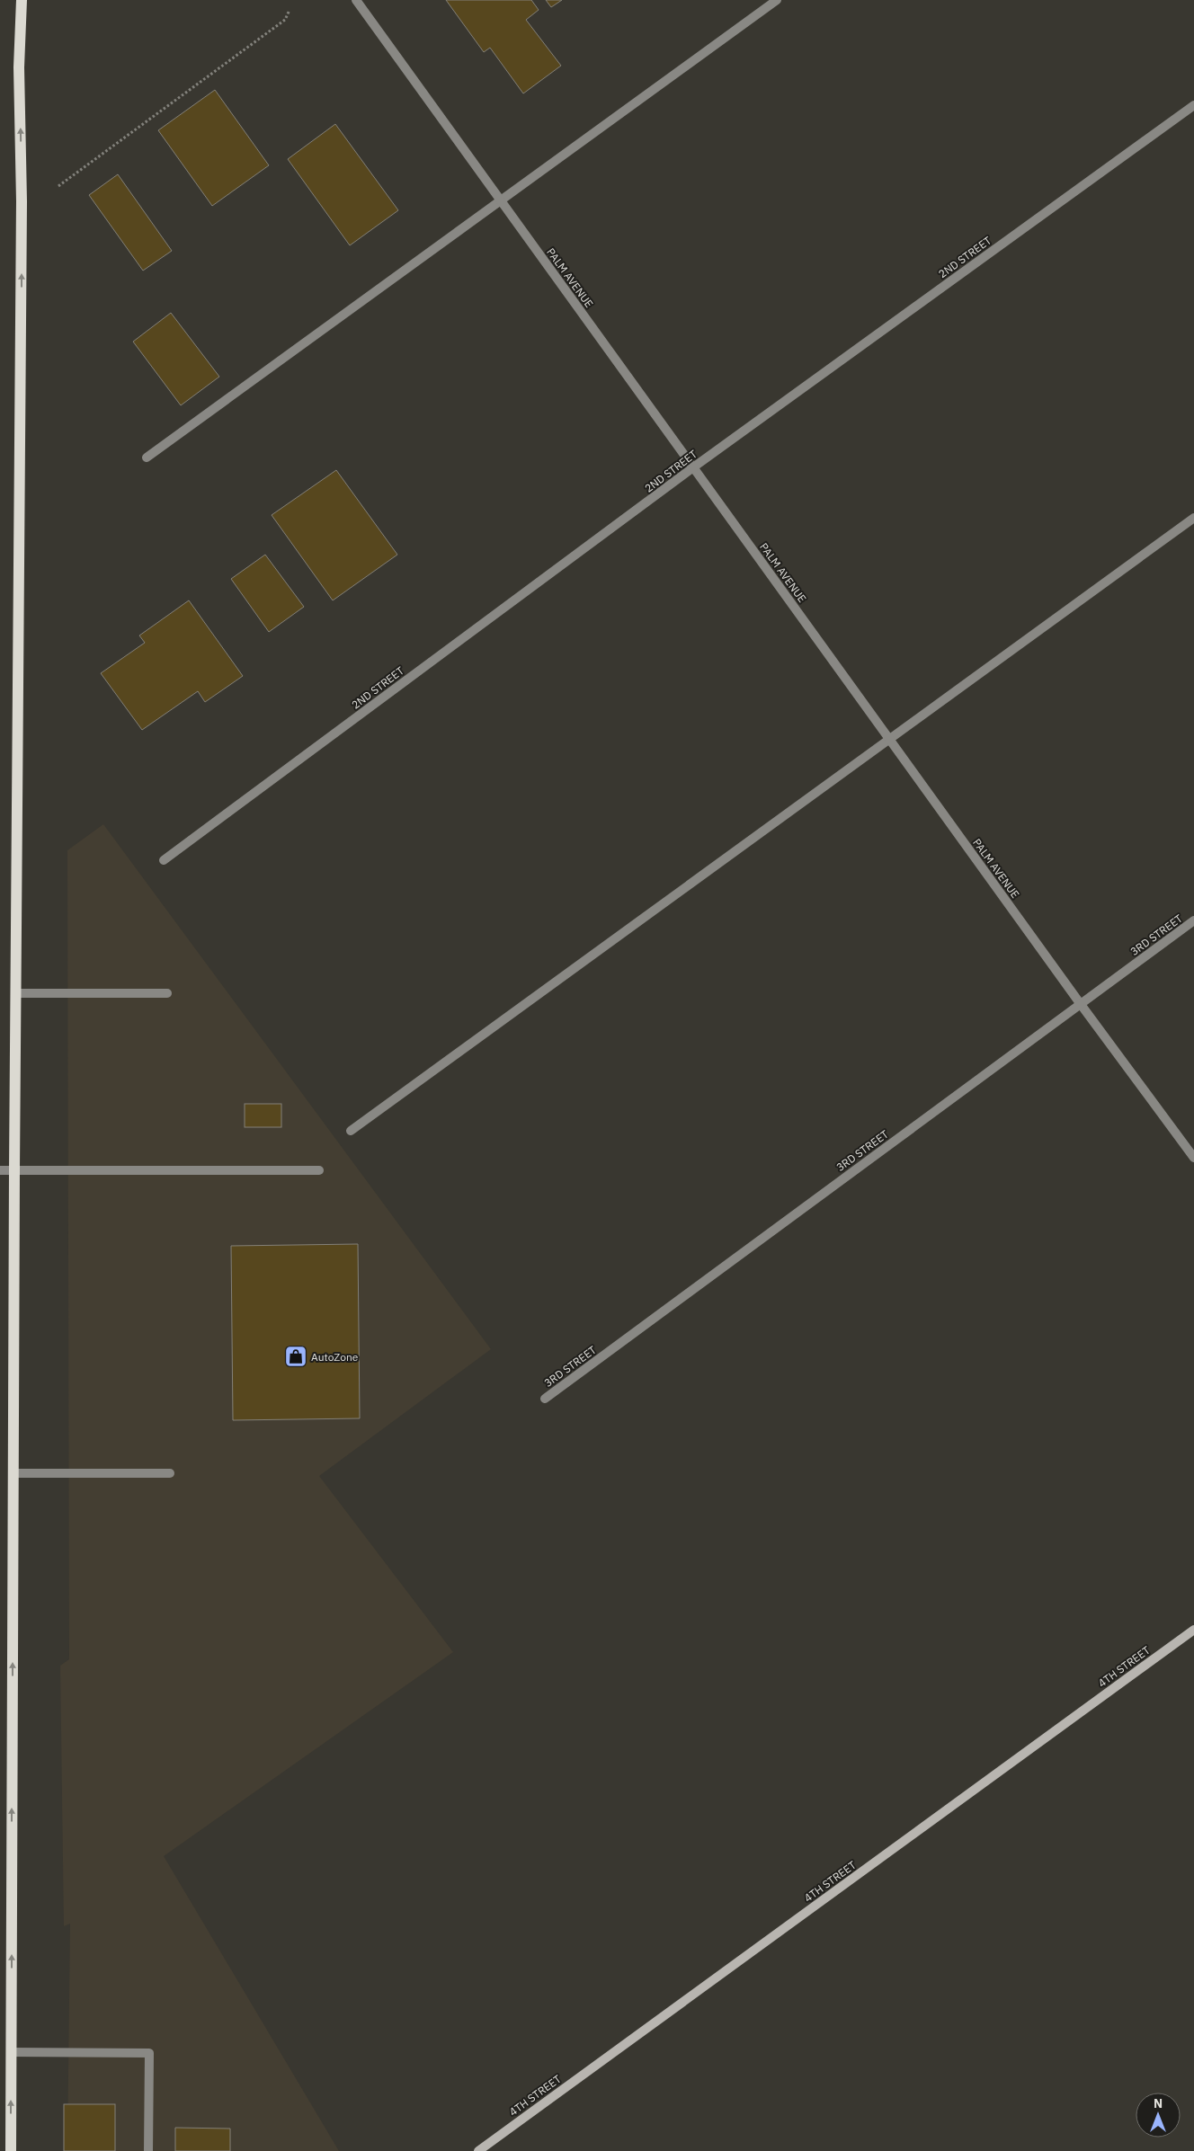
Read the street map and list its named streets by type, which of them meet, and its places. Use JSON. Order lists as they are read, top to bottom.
{
  "streets": {
    "street": [
      "2ND STREET",
      "PALM AVENUE",
      "3RD STREET",
      "4TH STREET"
    ]
  },
  "crossings": [
    ["2ND STREET", "PALM AVENUE"],
    ["PALM AVENUE", "3RD STREET"]
  ],
  "places": {
    "shop": ["AutoZone"]
  },
  "north": "top"
}
